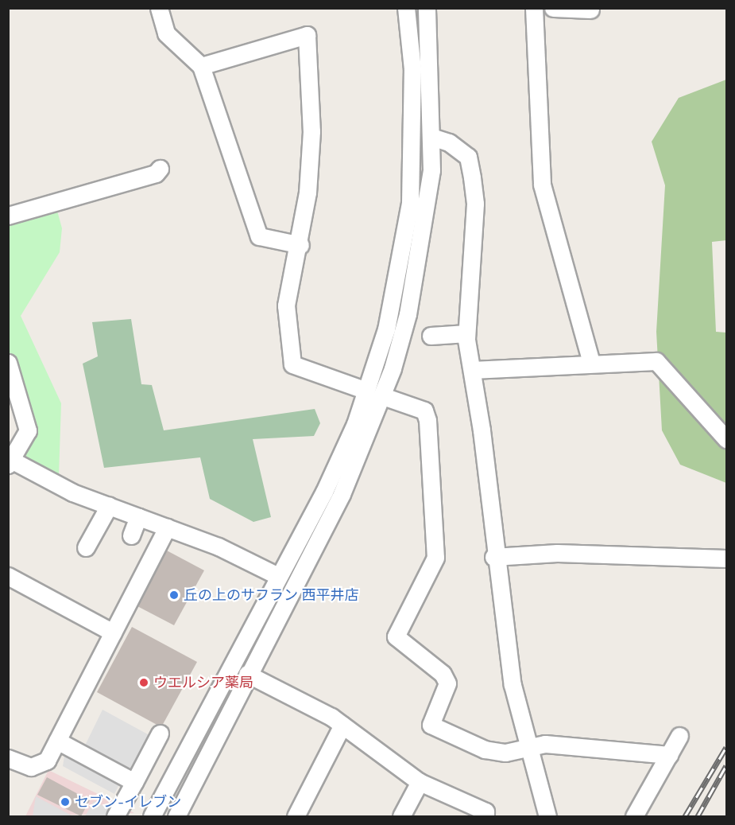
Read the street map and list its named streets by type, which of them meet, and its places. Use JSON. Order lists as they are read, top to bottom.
{
  "places": ["丘の上のサフラン 西平井店", "ウエルシア薬局", "セブン-イレブン"]
}
